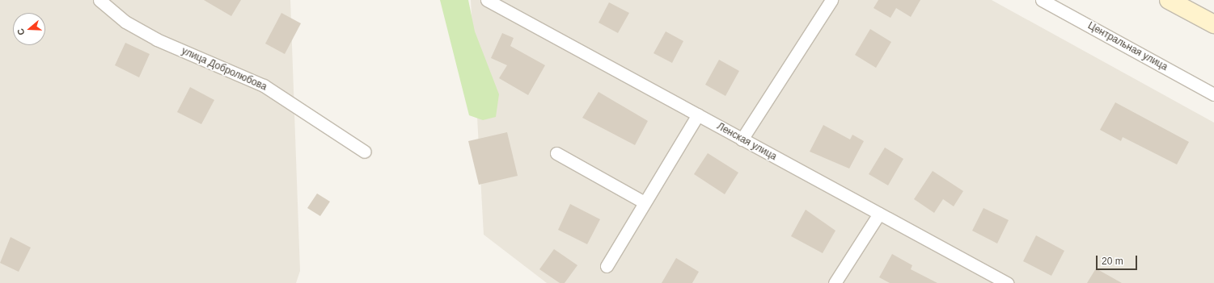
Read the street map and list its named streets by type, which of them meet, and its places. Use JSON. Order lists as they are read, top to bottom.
{
  "streets": {
    "street": ["Центральная улица", "улица Добролюбова", "Ленская улица"]
  },
  "scale_bar": "20 m",
  "north": "left"
}
